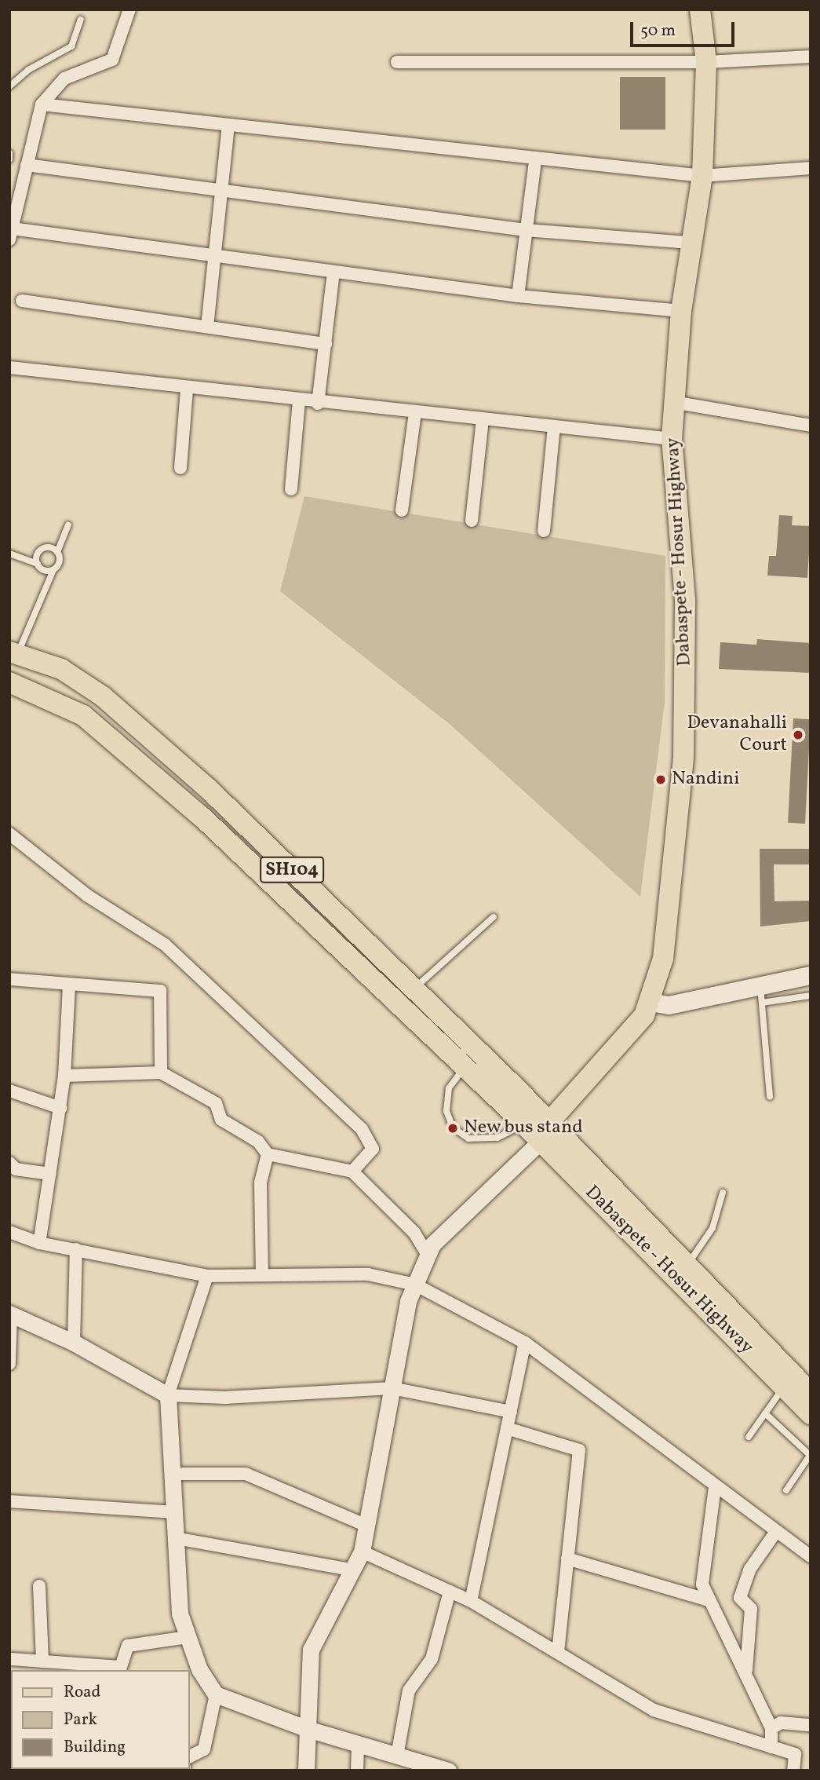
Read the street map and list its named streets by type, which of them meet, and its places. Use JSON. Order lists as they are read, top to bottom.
{
  "streets": {
    "main road": ["Dabaspete - Hosur Highway", "SH104"]
  },
  "crossings": [
    ["Dabaspete - Hosur Highway", "SH104"]
  ],
  "places": ["Devanahalli Court", "Nandini", "New bus stand"],
  "legend": ["Road", "Park", "Building"],
  "scale_bar": "50 m"
}
